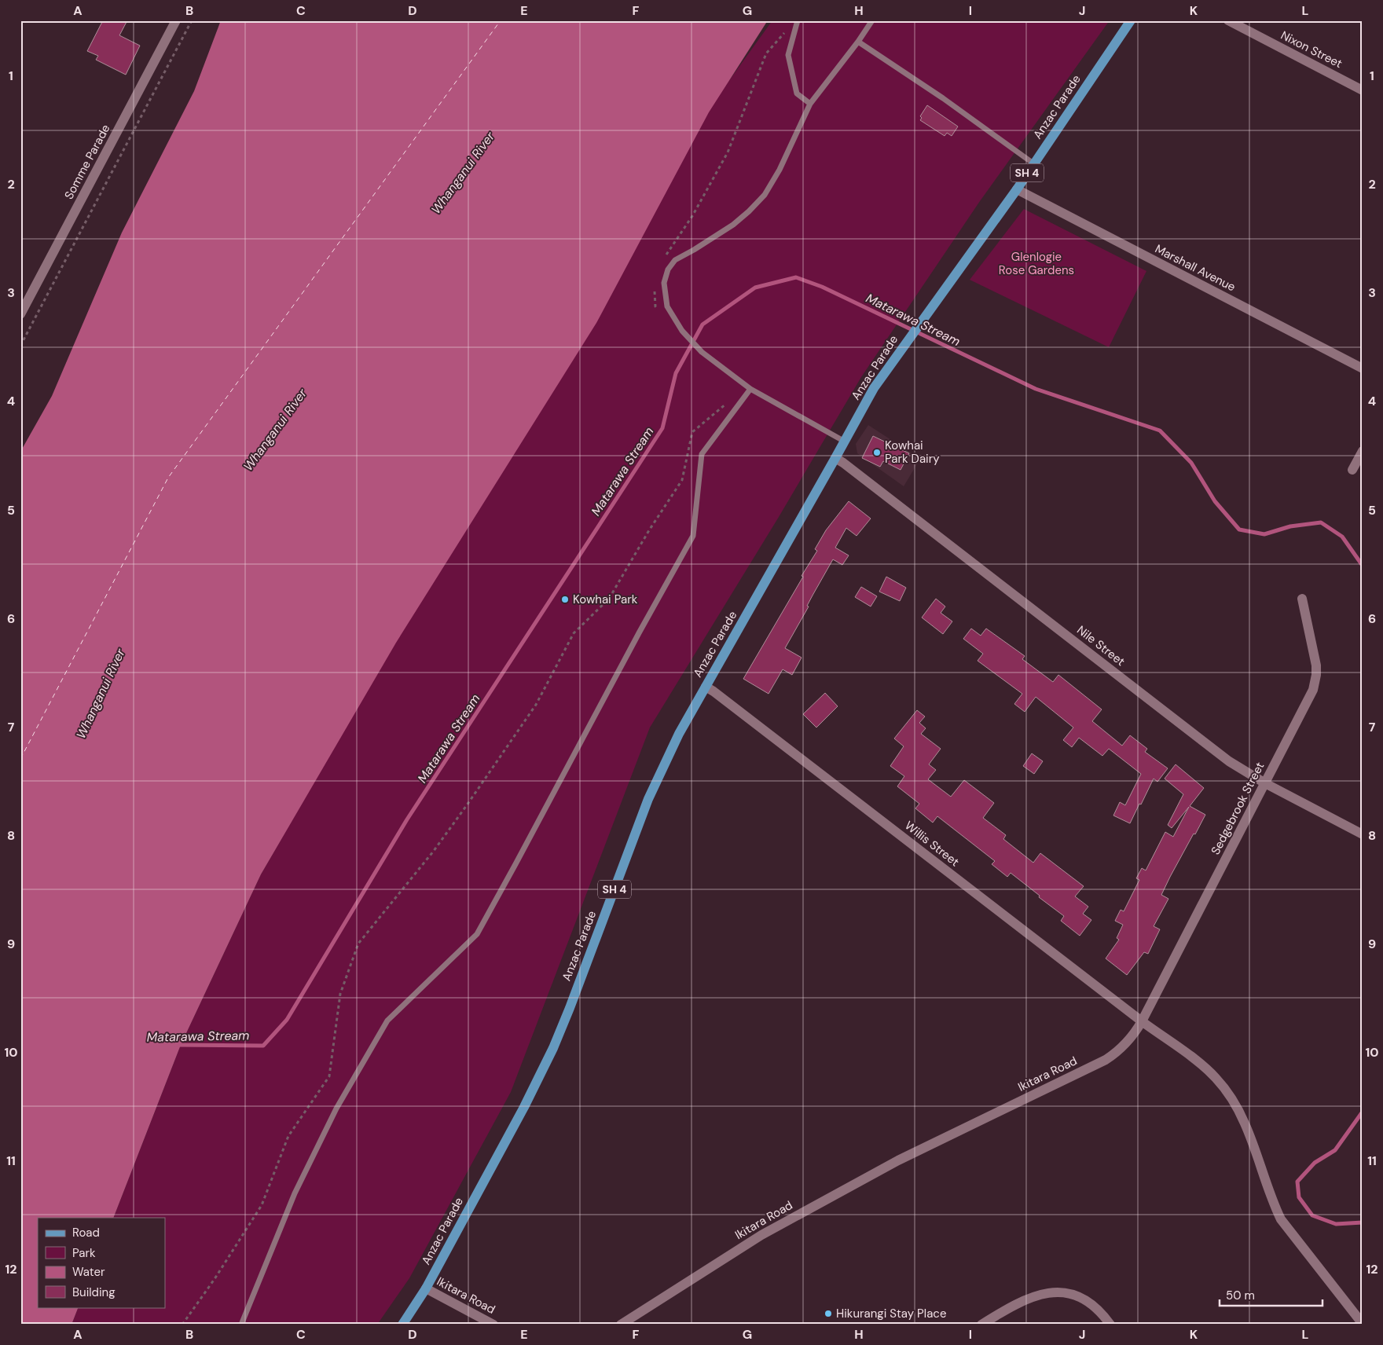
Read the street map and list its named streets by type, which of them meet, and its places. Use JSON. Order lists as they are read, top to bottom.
{
  "streets": {
    "main road": ["Anzac Parade", "SH 4"],
    "street": [
      "Nixon Street",
      "Somme Parade",
      "Marshall Avenue",
      "Nile Street",
      "Sedgebrook Street",
      "Willis Street",
      "Ikitara Road"
    ]
  },
  "crossings": [
    ["Anzac Parade", "Marshall Avenue"],
    ["Anzac Parade", "Nile Street"],
    ["Anzac Parade", "Willis Street"],
    ["Anzac Parade", "Ikitara Road"],
    ["Nile Street", "Sedgebrook Street"],
    ["Sedgebrook Street", "Willis Street"],
    ["Sedgebrook Street", "Ikitara Road"],
    ["Willis Street", "Ikitara Road"]
  ],
  "water": ["Whanganui River", "Matarawa Stream"],
  "parks": ["Glenlogie Rose Gardens"],
  "places": ["Kowhai Park Dairy", "Kowhai Park", "Hikurangi Stay Place"],
  "legend": [
    "Road",
    "Park",
    "Water",
    "Building"
  ],
  "scale_bar": "50 m",
  "grid": {
    "columns": [
      "A",
      "B",
      "C",
      "D",
      "E",
      "F",
      "G",
      "H",
      "I",
      "J",
      "K",
      "L"
    ],
    "rows": [
      "1",
      "2",
      "3",
      "4",
      "5",
      "6",
      "7",
      "8",
      "9",
      "10",
      "11",
      "12"
    ]
  }
}
